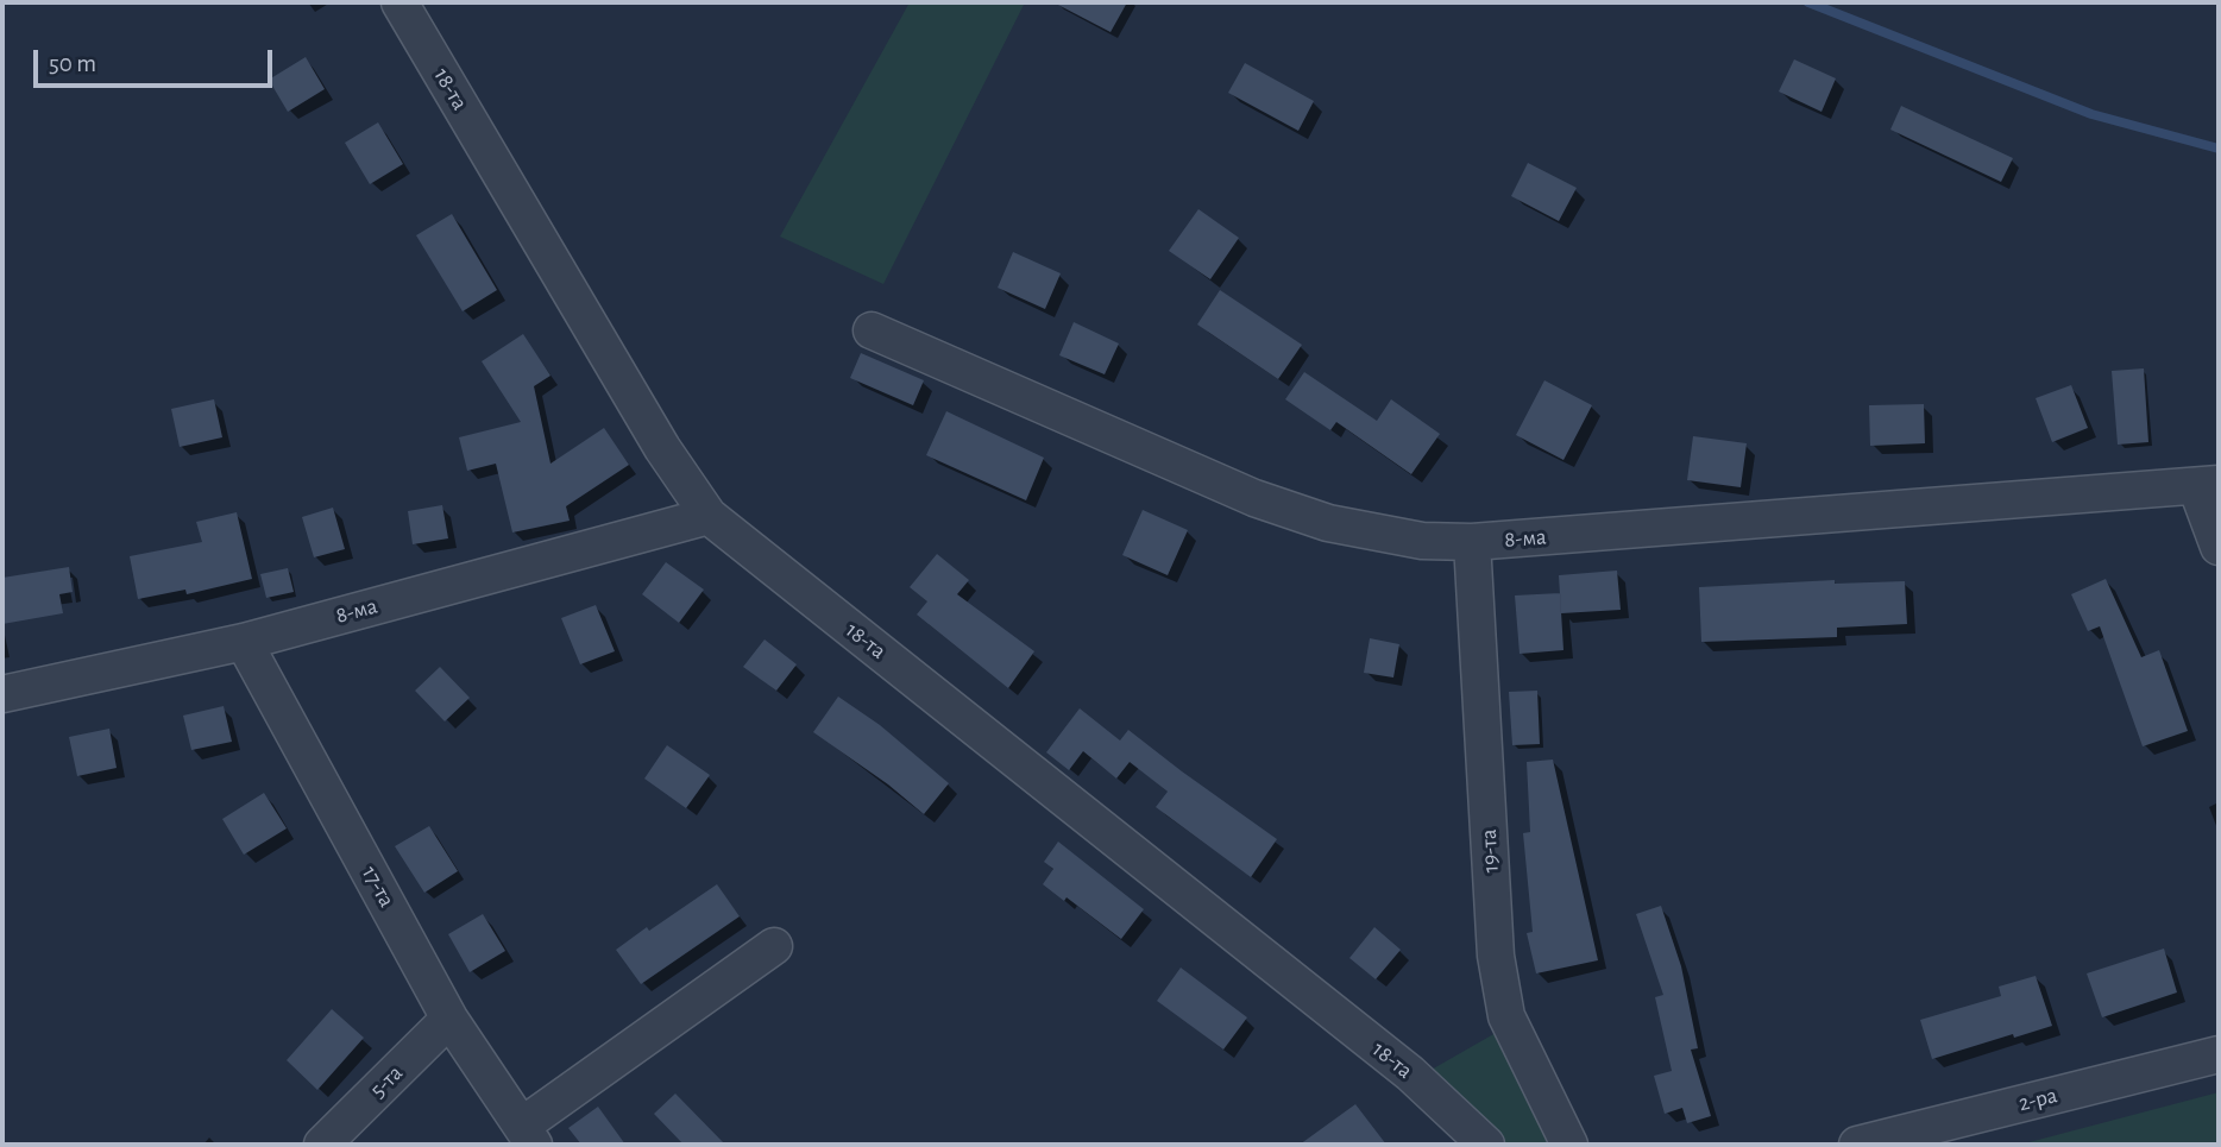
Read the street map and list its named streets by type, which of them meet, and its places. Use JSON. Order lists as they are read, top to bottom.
{
  "streets": {
    "street": [
      "18-та",
      "8-ма",
      "19-та",
      "17-та",
      "5-та",
      "2-ра"
    ]
  },
  "crossings": [
    ["18-та", "8-ма"],
    ["8-ма", "19-та"],
    ["8-ма", "17-та"],
    ["17-та", "5-та"]
  ],
  "scale_bar": "50 m"
}
